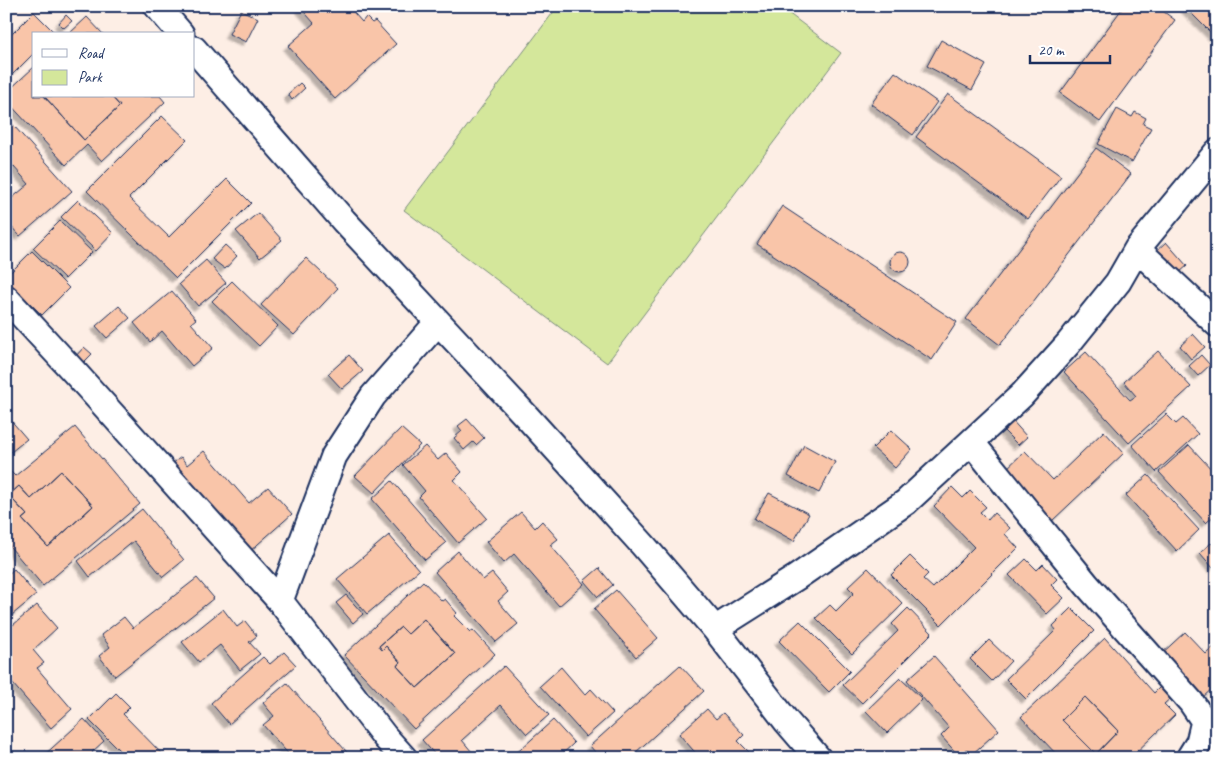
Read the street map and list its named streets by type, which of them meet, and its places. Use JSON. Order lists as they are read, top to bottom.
{
  "legend": ["Road", "Park"],
  "scale_bar": "20 m"
}
